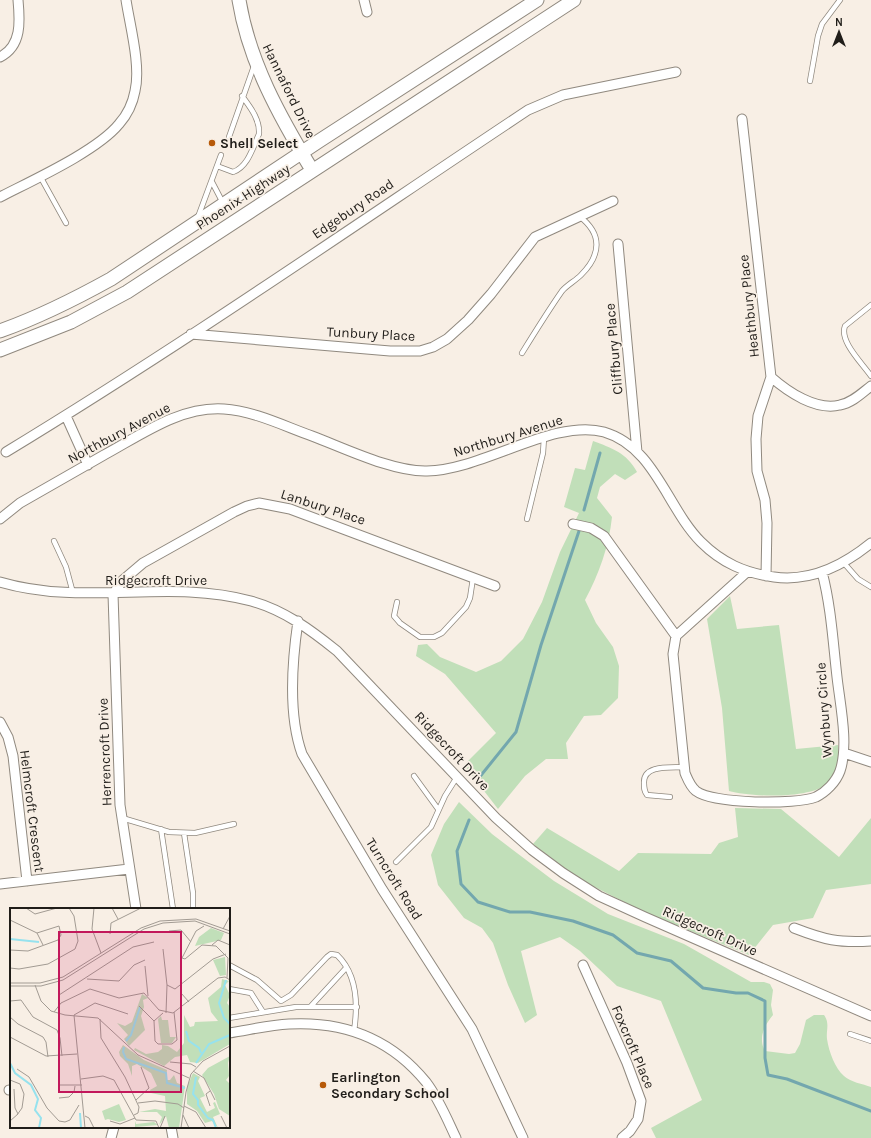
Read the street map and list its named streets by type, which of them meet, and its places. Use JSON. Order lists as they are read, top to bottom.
{
  "streets": {
    "main road": ["Hannaford Drive", "Phoenix Highway"],
    "street": [
      "Edgebury Road",
      "Heathbury Place",
      "Tunbury Place",
      "Cliffbury Place",
      "Northbury Avenue",
      "Lanbury Place",
      "Ridgecroft Drive",
      "Wynbury Circle",
      "Herrencroft Drive",
      "Helmcroft Crescent",
      "Turncroft Road",
      "Foxcroft Place"
    ]
  },
  "crossings": [
    ["Hannaford Drive", "Phoenix Highway"],
    ["Edgebury Road", "Tunbury Place"],
    ["Cliffbury Place", "Northbury Avenue"],
    ["Northbury Avenue", "Wynbury Circle"],
    ["Lanbury Place", "Ridgecroft Drive"],
    ["Lanbury Place", "Herrencroft Drive"],
    ["Ridgecroft Drive", "Herrencroft Drive"],
    ["Ridgecroft Drive", "Turncroft Road"]
  ],
  "places": ["Shell Select", "Earlington Secondary School"],
  "north": "top"
}
